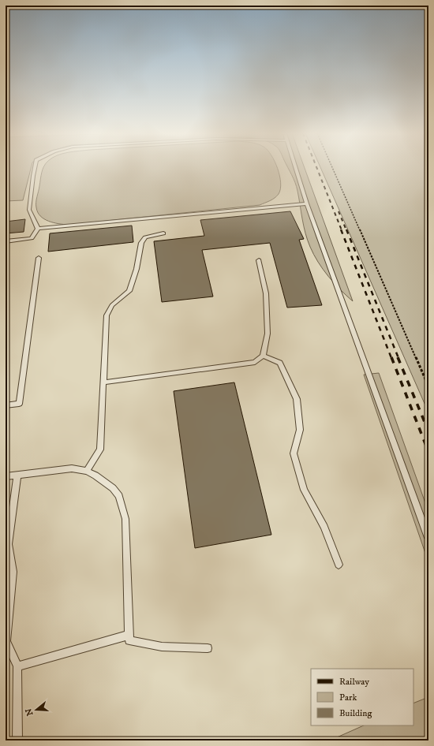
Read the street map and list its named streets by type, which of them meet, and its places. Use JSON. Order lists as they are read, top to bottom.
{
  "legend": ["Railway", "Park", "Building"],
  "north": "left"
}
